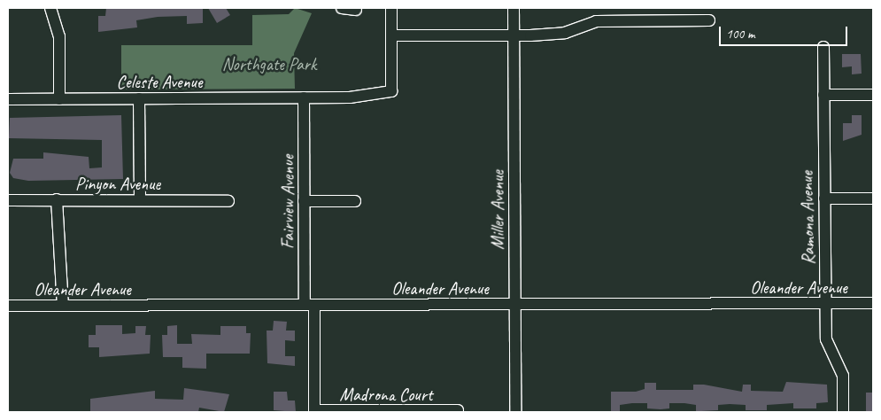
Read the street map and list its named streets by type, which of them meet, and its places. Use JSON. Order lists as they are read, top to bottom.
{
  "streets": {
    "street": [
      "Celeste Avenue",
      "Pinyon Avenue",
      "Fairview Avenue",
      "Miller Avenue",
      "Ramona Avenue",
      "Oleander Avenue",
      "Madrona Court"
    ]
  },
  "crossings": [
    ["Celeste Avenue", "Fairview Avenue"],
    ["Fairview Avenue", "Oleander Avenue"],
    ["Fairview Avenue", "Madrona Court"],
    ["Miller Avenue", "Oleander Avenue"],
    ["Ramona Avenue", "Oleander Avenue"]
  ],
  "parks": ["Northgate Park"],
  "scale_bar": "100 m"
}
